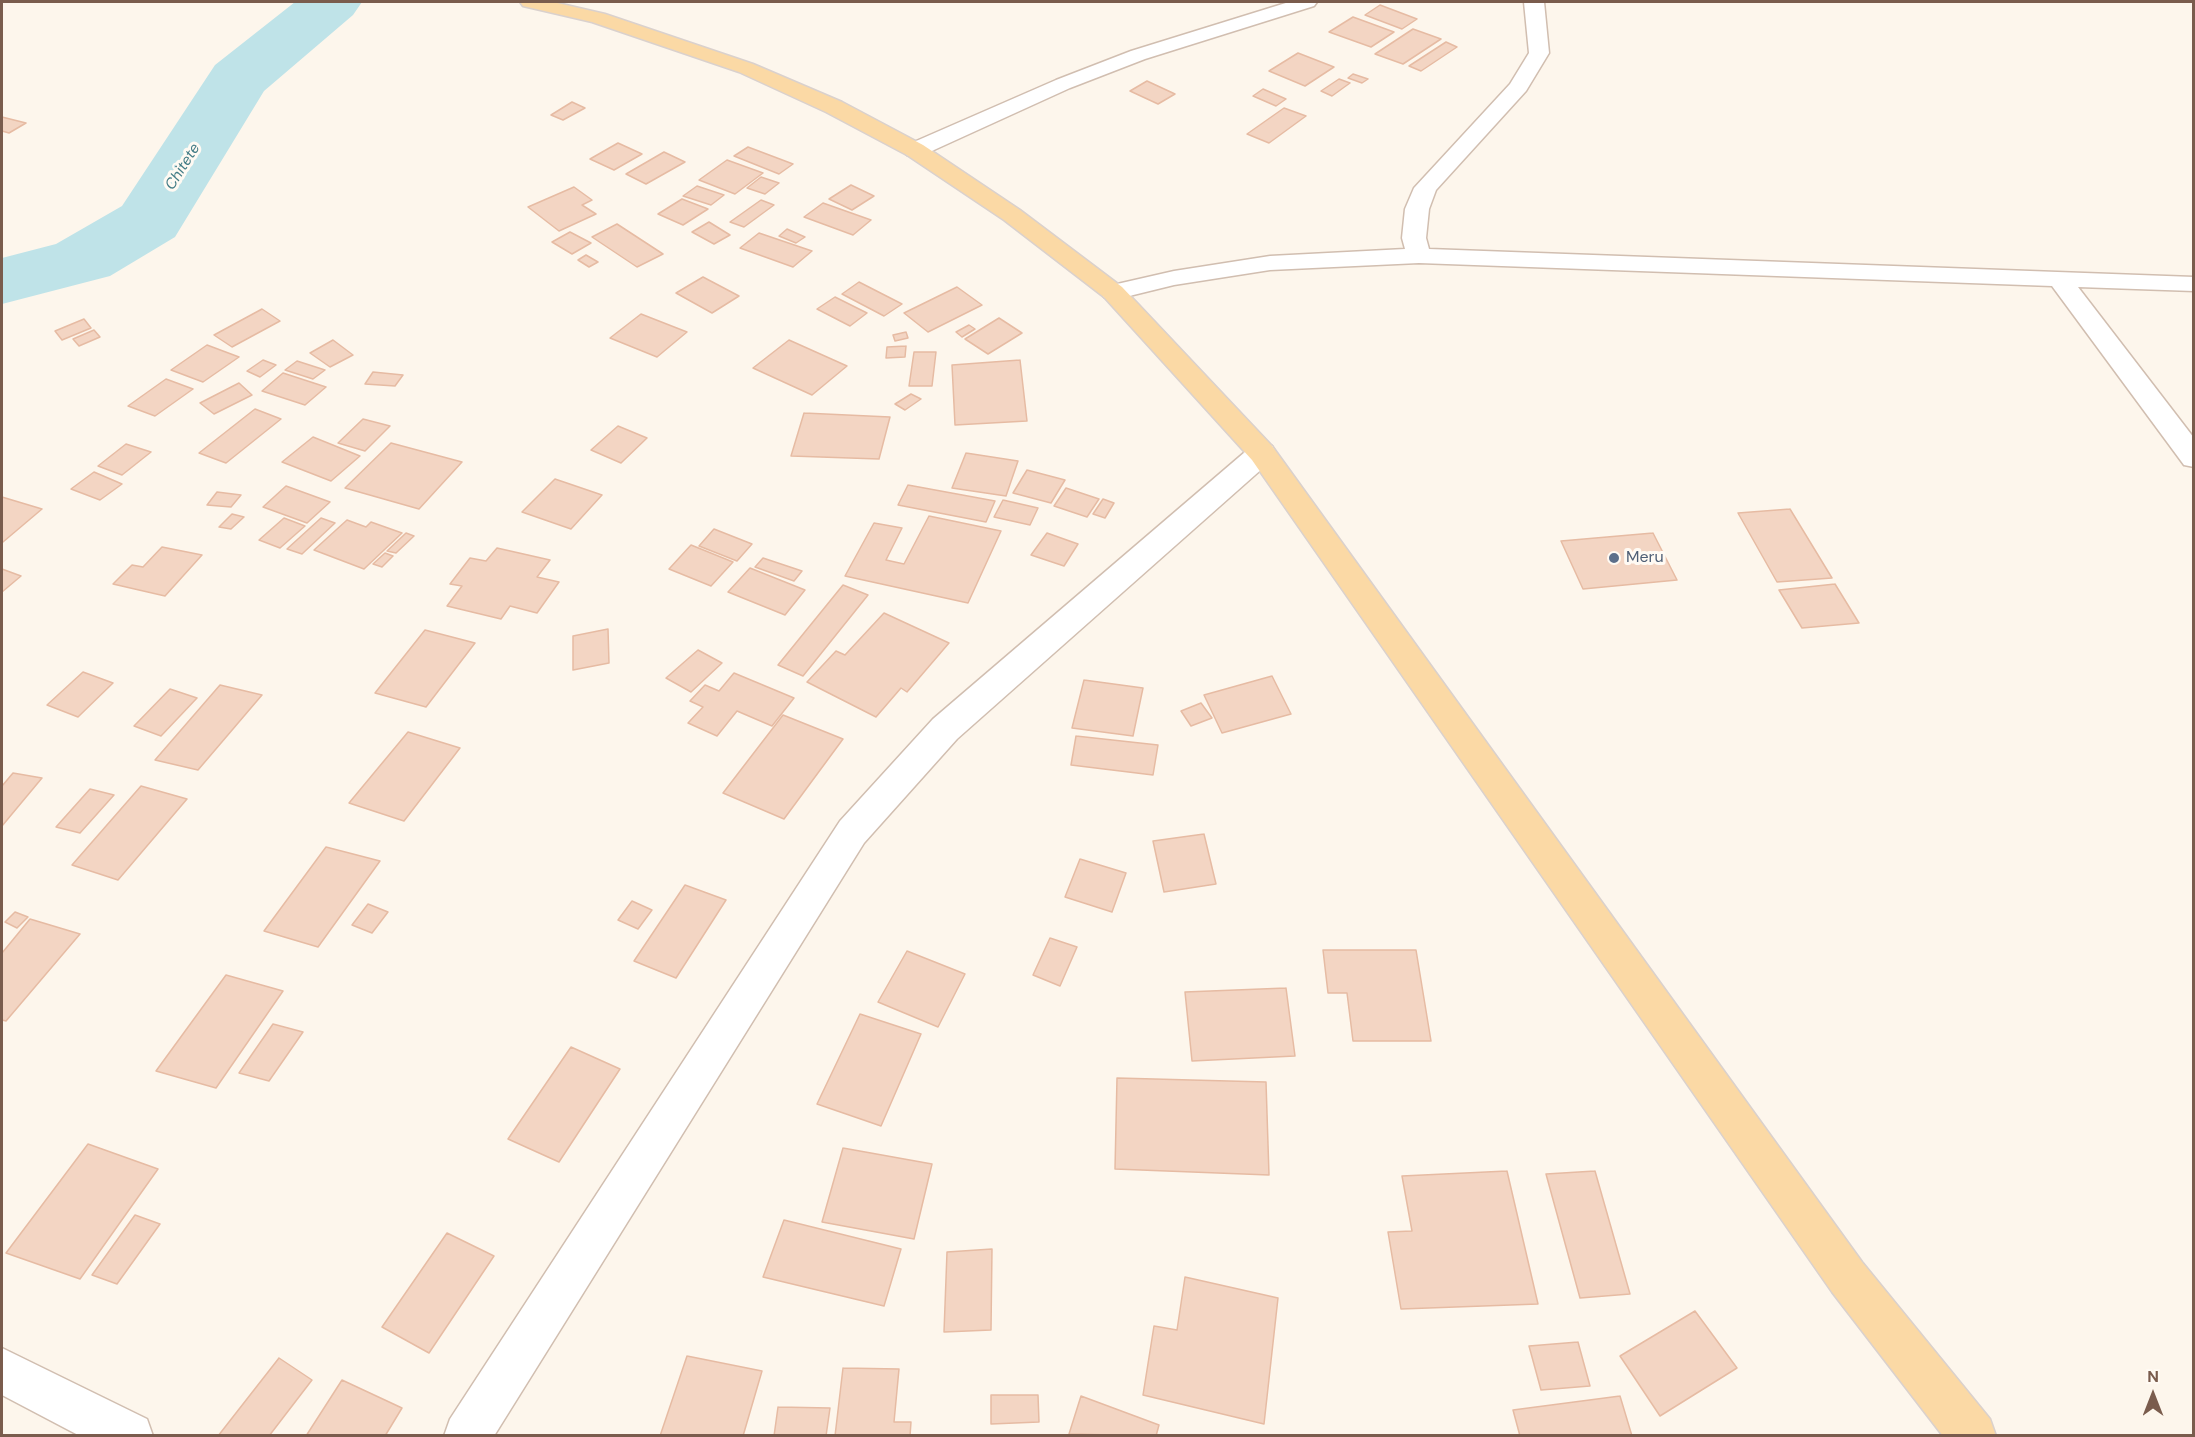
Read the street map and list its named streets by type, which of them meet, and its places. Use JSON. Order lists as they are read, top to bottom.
{
  "water": ["Chitete"],
  "places": ["Meru"],
  "north": "top"
}
